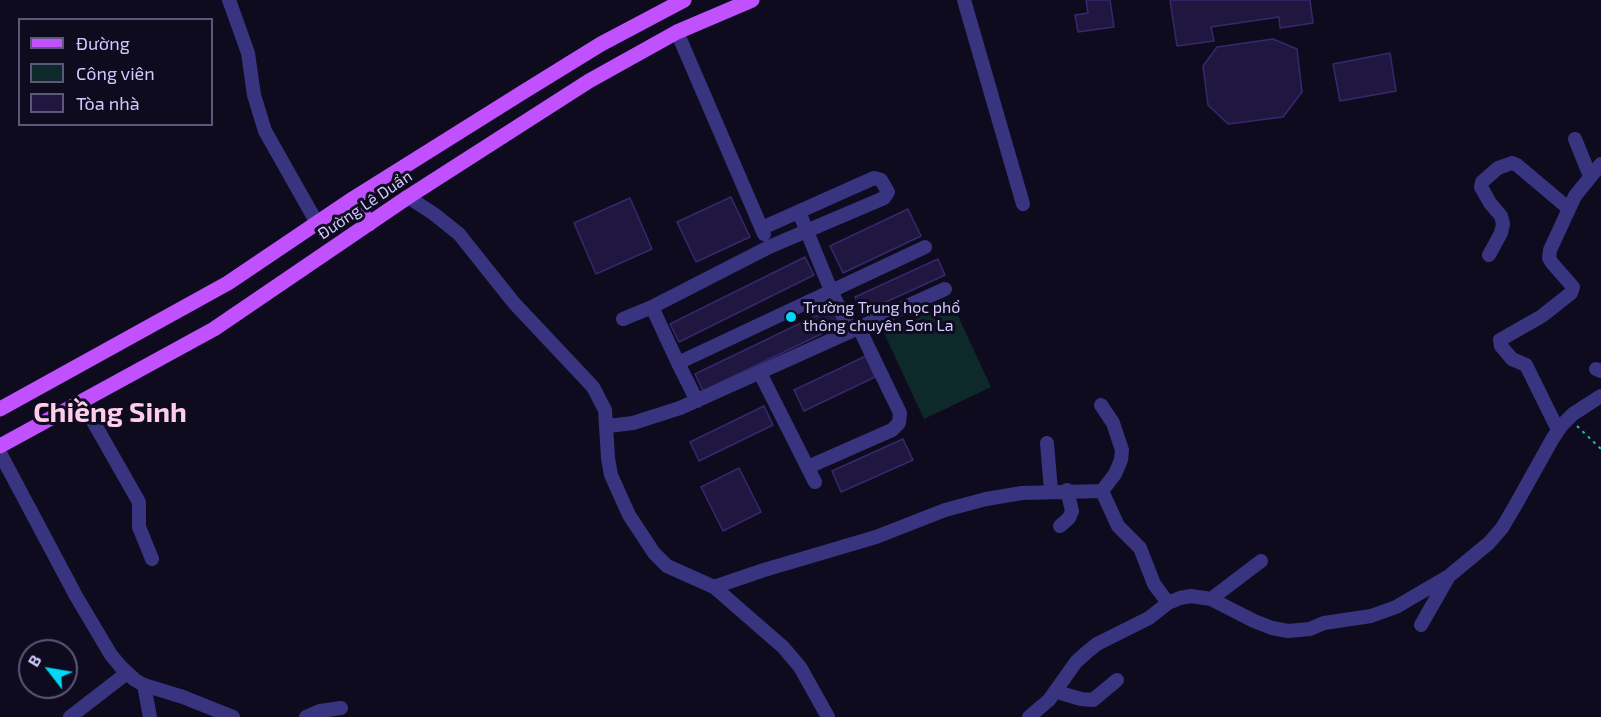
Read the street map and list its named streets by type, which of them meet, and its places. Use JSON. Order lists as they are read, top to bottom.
{
  "streets": {
    "main road": ["Đường Lê Duẩn"]
  },
  "districts": ["Chiềng Sinh"],
  "places": ["Trường Trung học phổ thông chuyên Sơn La"],
  "legend": ["Đường", "Công viên", "Tòa nhà"],
  "north": "top left"
}
